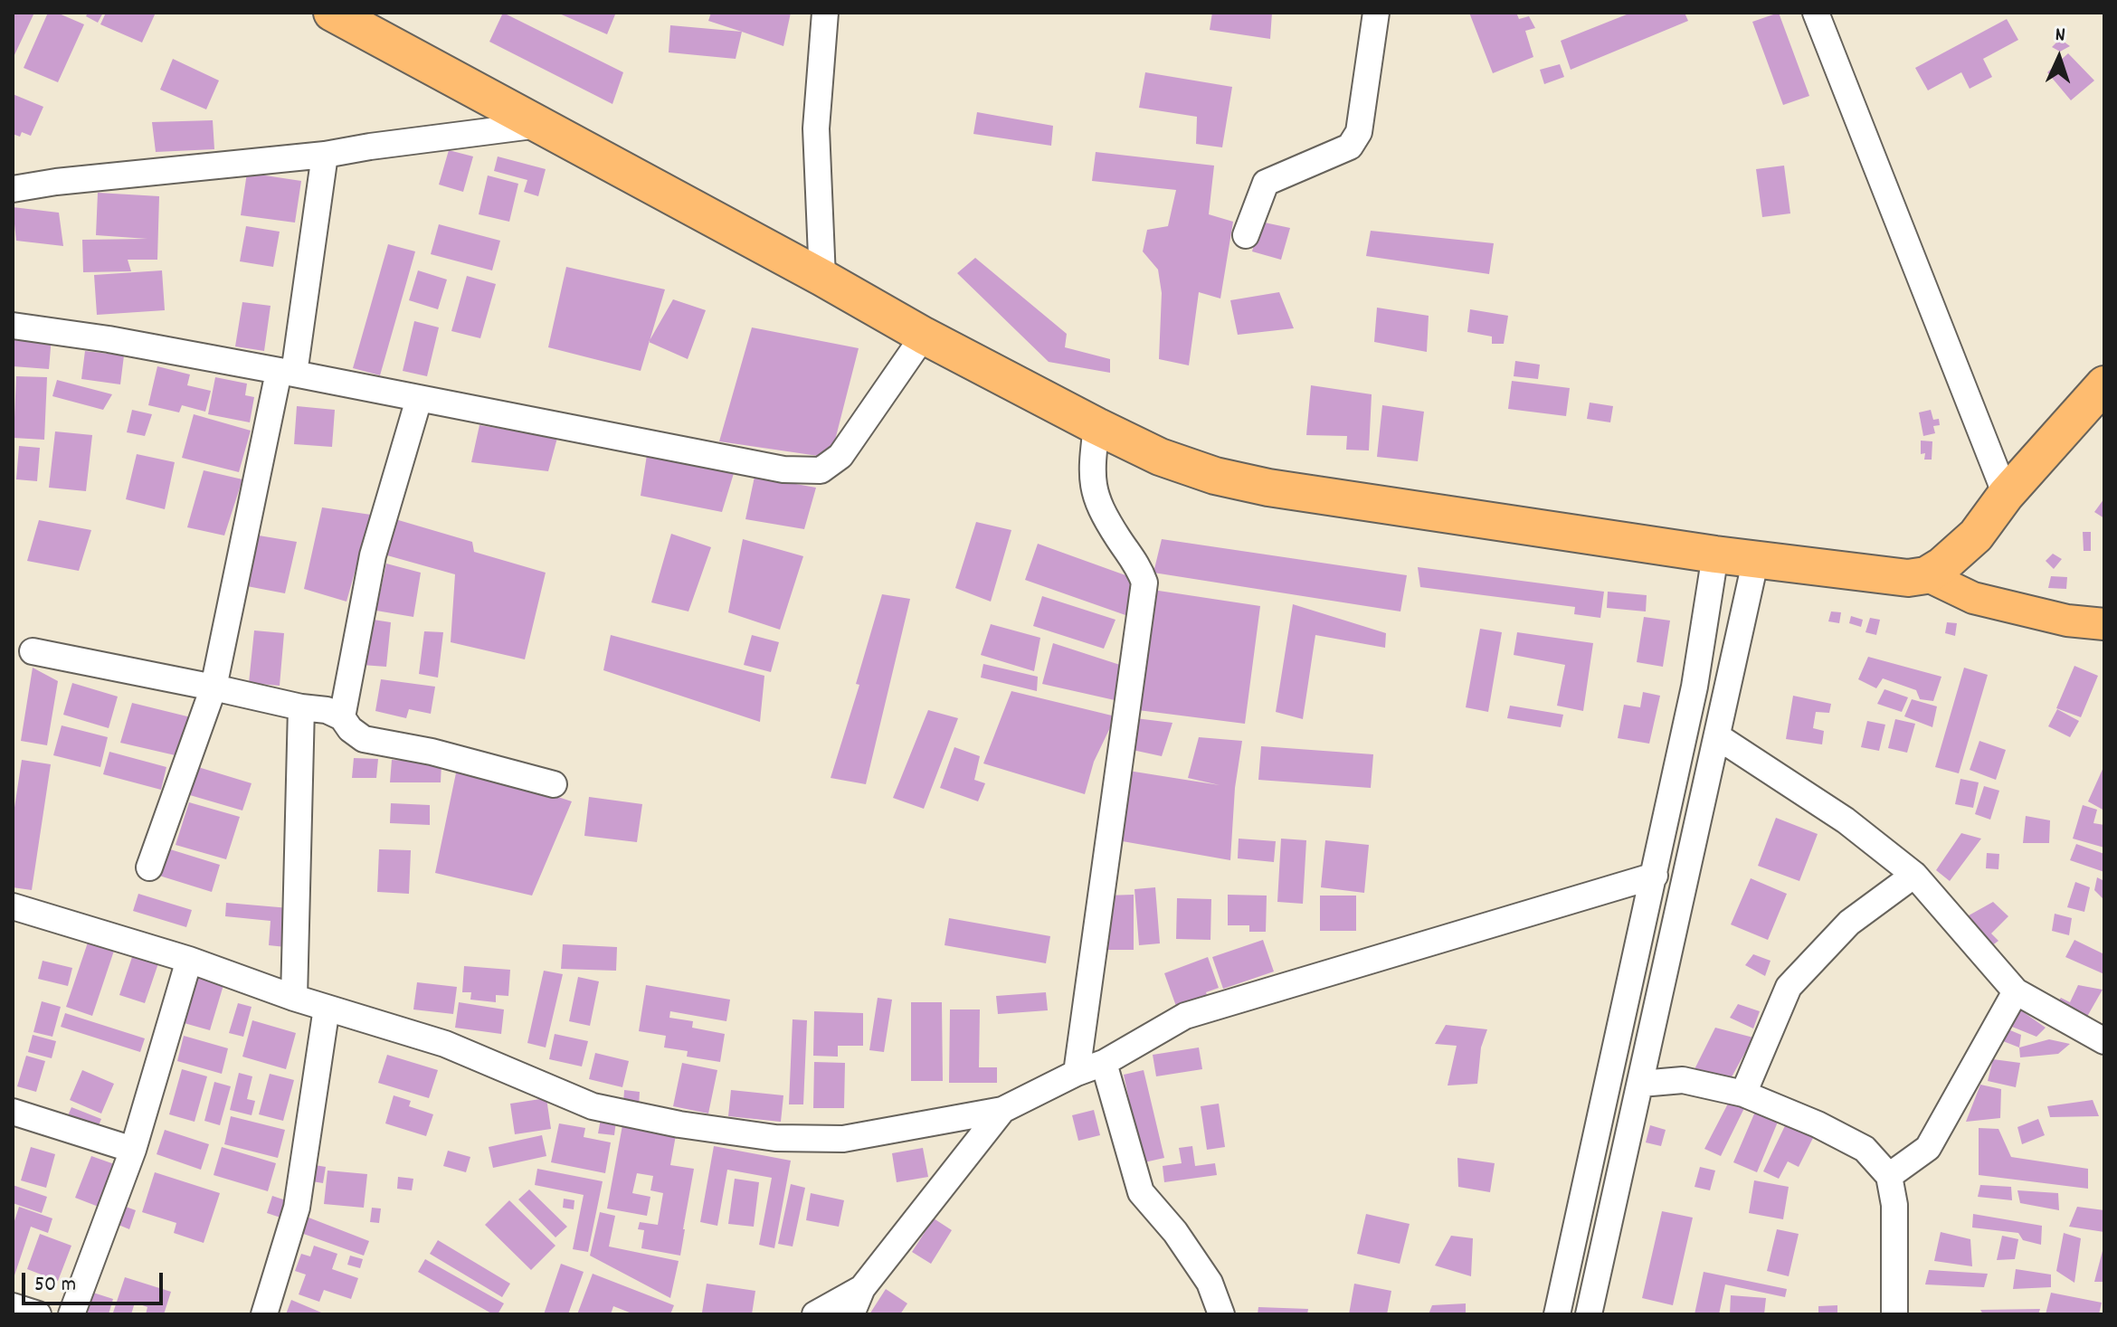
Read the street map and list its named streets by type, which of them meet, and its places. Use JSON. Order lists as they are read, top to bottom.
{
  "scale_bar": "50 m",
  "north": "top"
}
